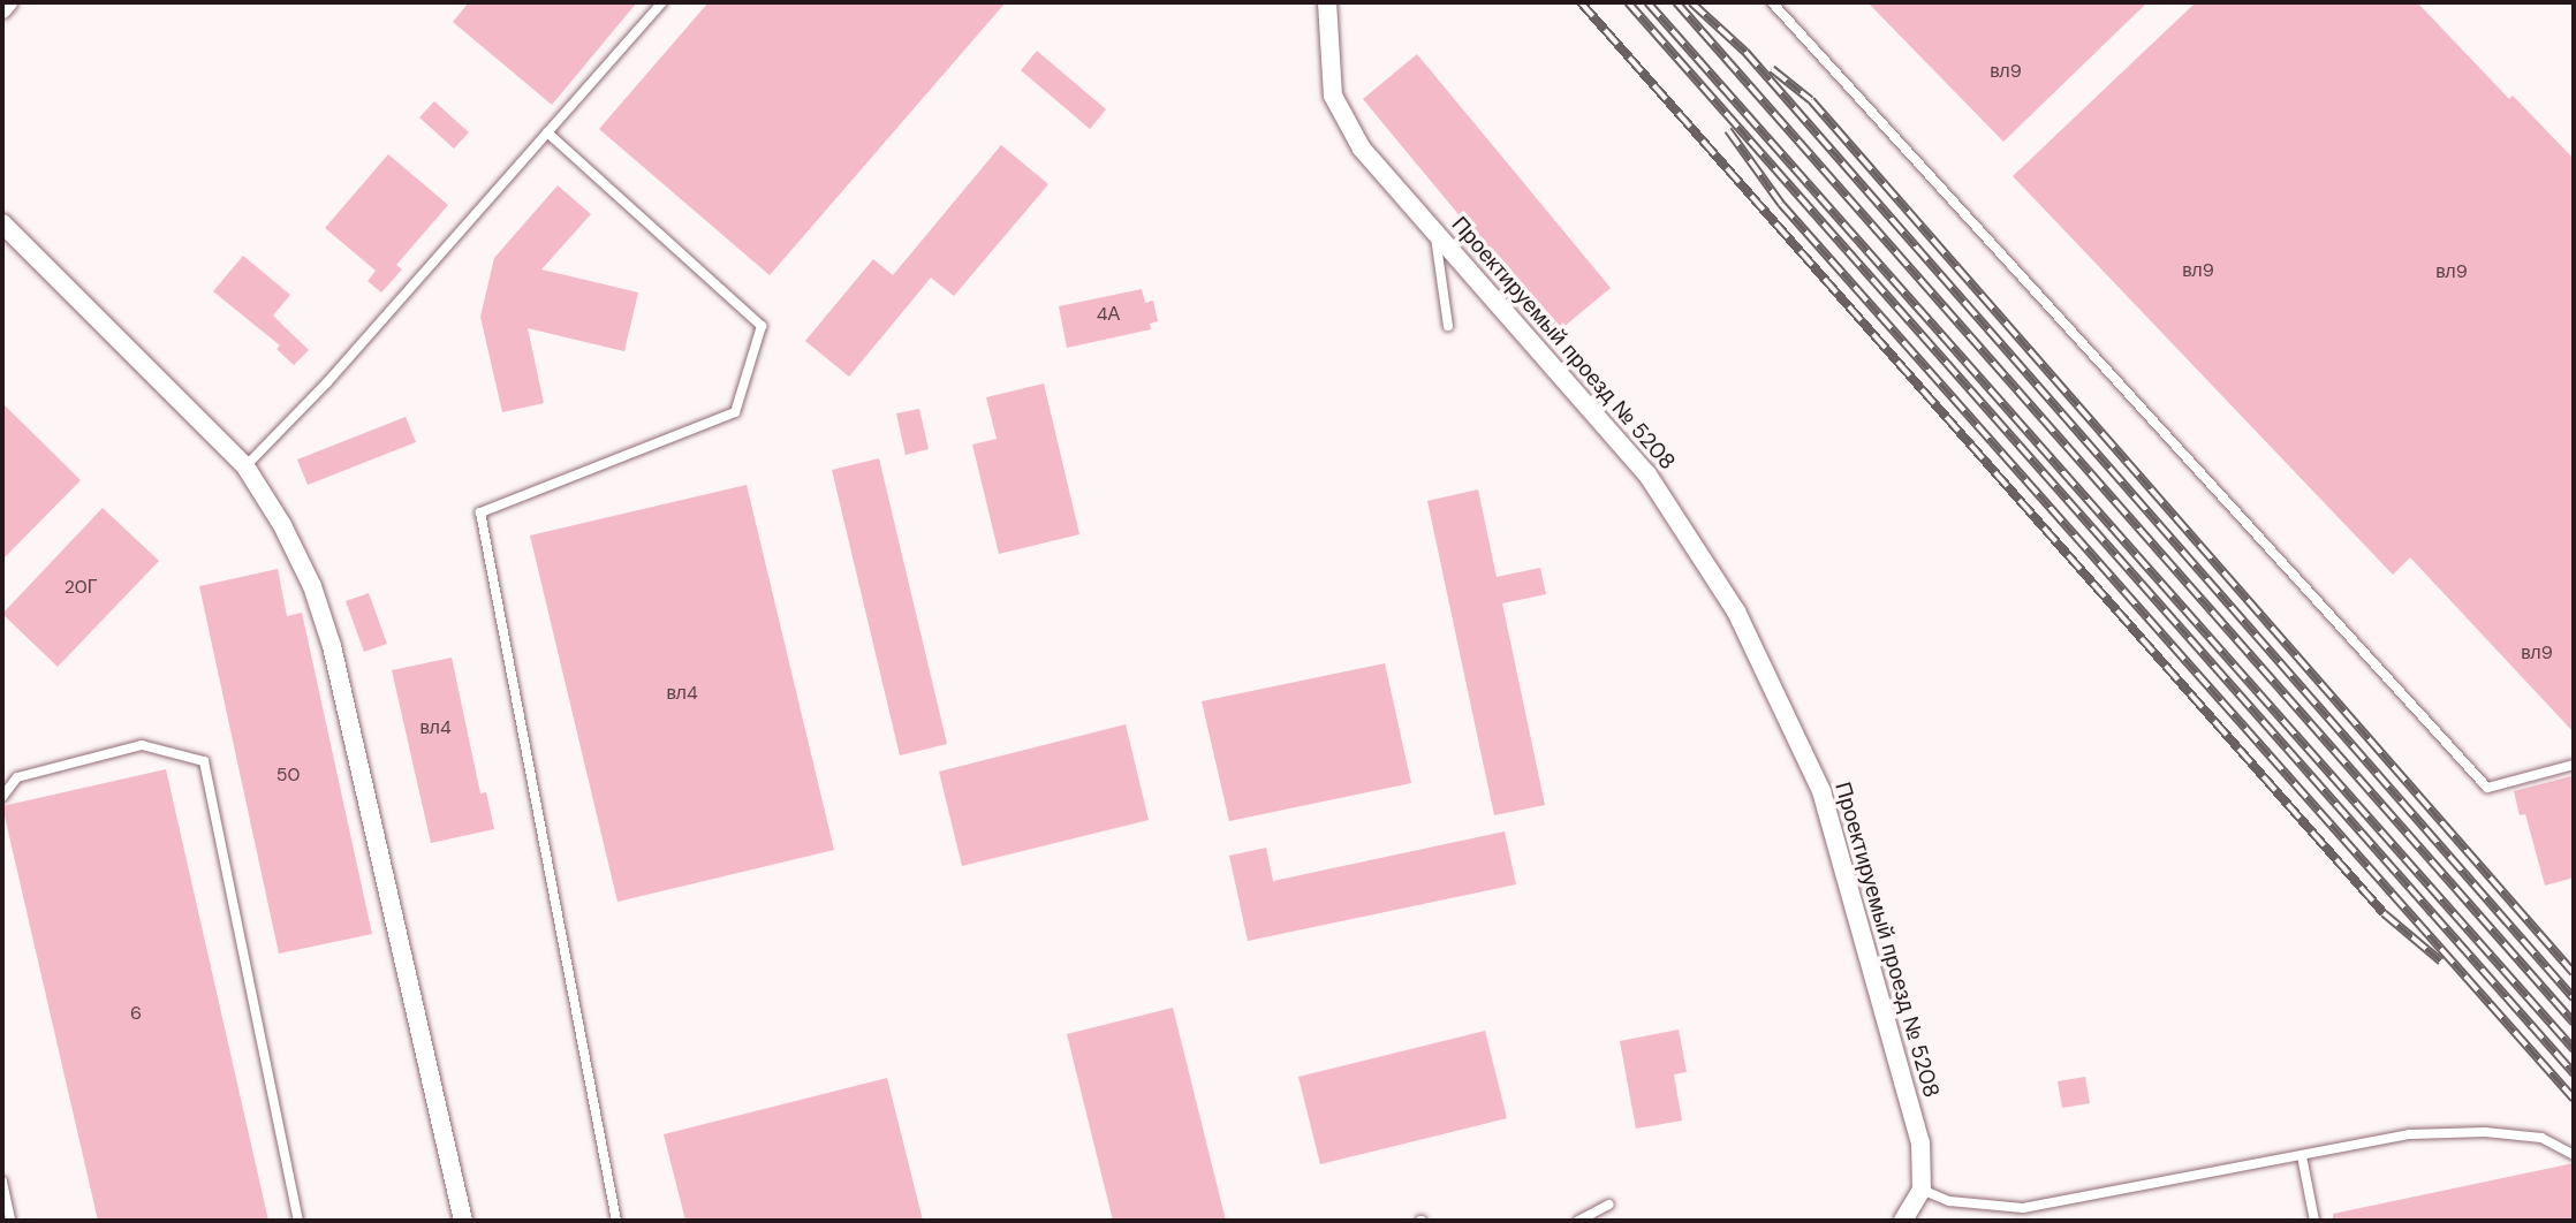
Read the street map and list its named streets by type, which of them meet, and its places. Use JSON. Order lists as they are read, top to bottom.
{
  "streets": {
    "street": ["Проектируемый проезд № 5208"]
  },
  "house_numbers": [
    "вл9",
    "вл9",
    "вл9",
    "4А",
    "20Г",
    "вл9",
    "вл4",
    "вл4",
    "50",
    "6"
  ]
}
